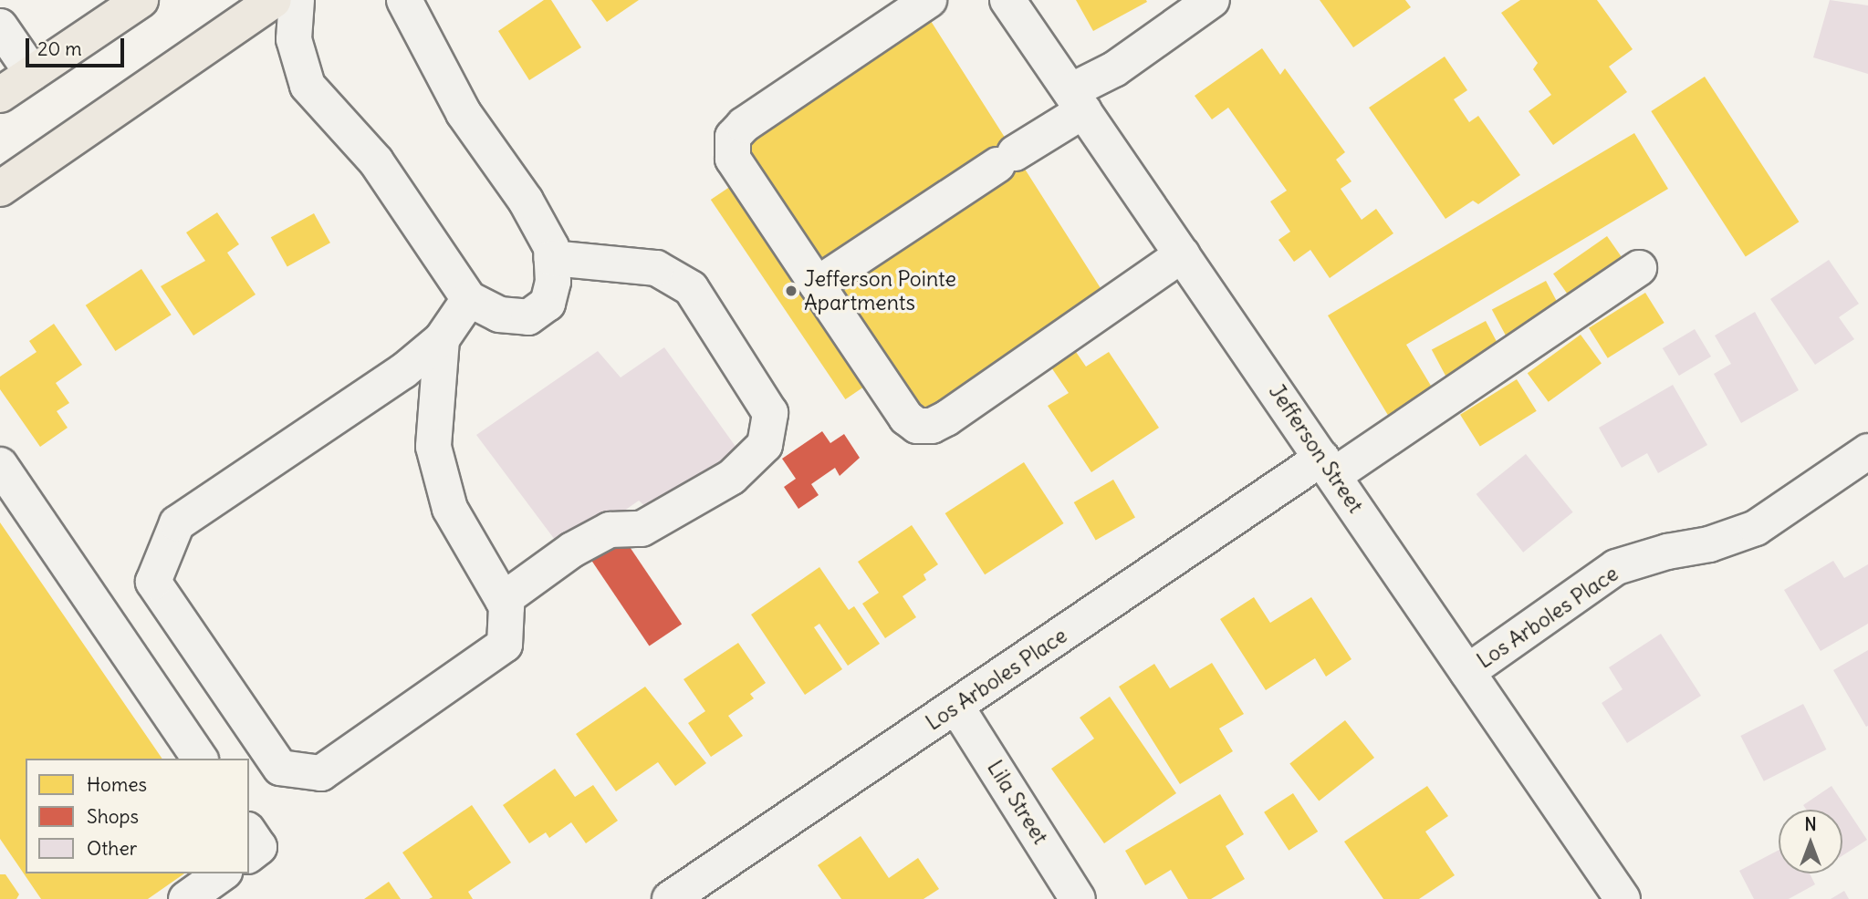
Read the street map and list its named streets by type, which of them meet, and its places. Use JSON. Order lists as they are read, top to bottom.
{
  "streets": {
    "street": ["Jefferson Street", "Los Arboles Place", "Lila Street"]
  },
  "crossings": [
    ["Jefferson Street", "Los Arboles Place"],
    ["Los Arboles Place", "Lila Street"]
  ],
  "places": ["Jefferson Pointe Apartments"],
  "legend": ["Homes", "Shops", "Other"],
  "scale_bar": "20 m",
  "north": "top"
}
